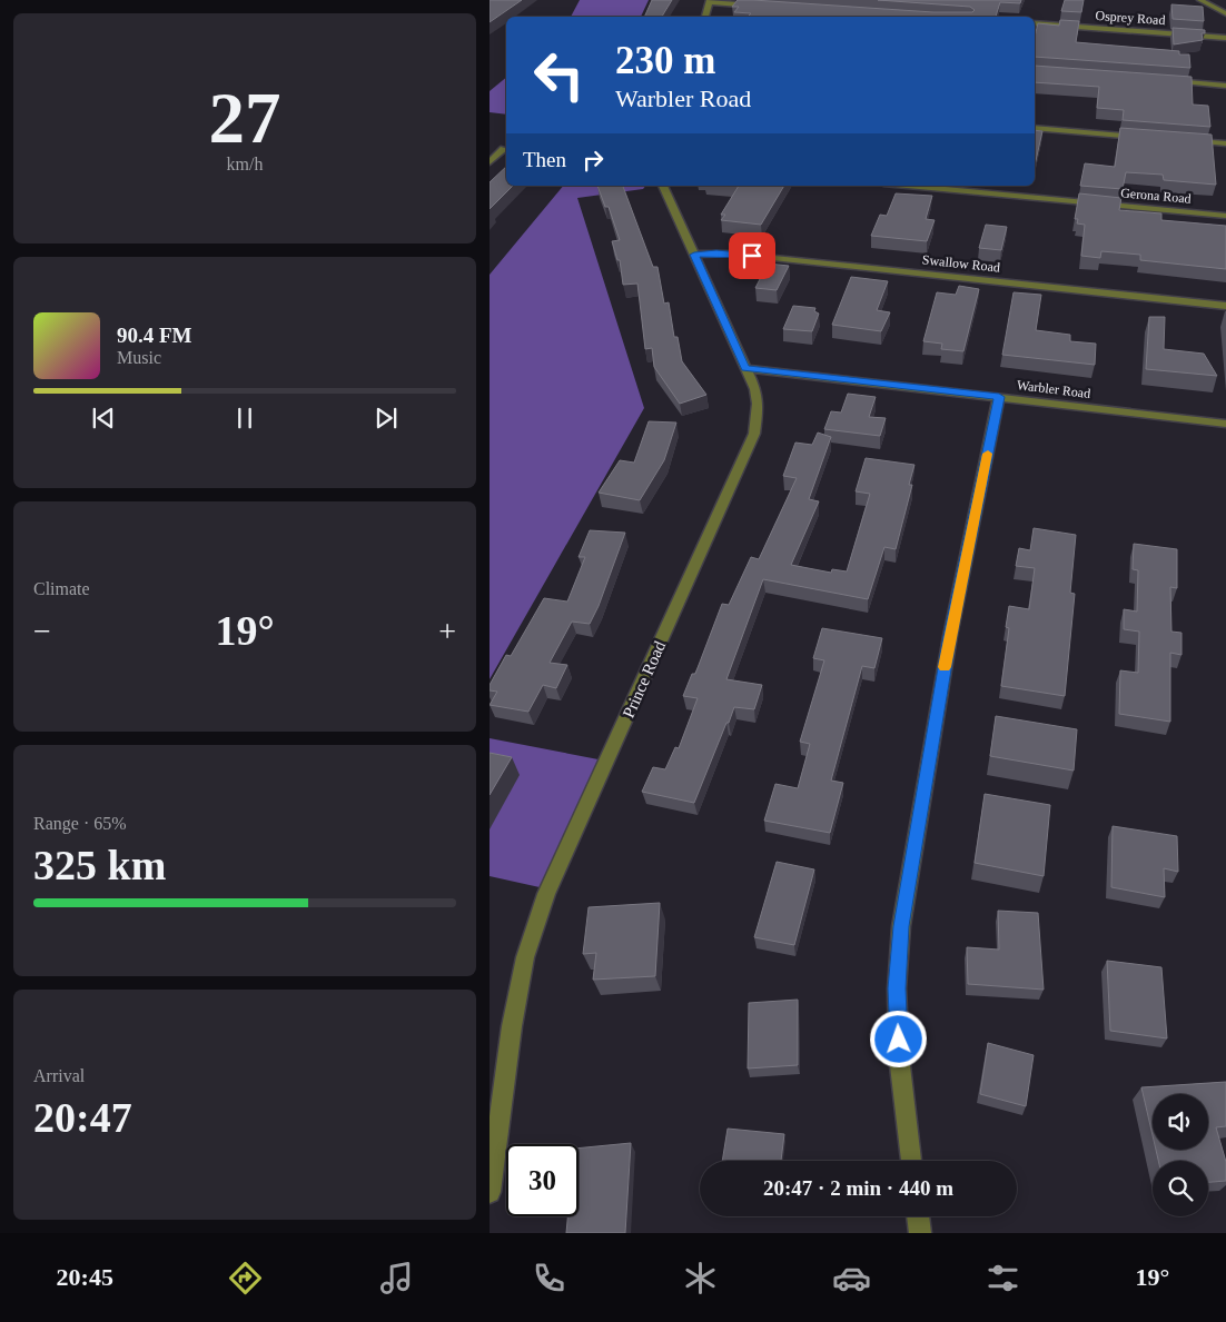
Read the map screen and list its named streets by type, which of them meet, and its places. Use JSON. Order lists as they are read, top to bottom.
{
  "streets": {
    "street": [
      "Osprey Road",
      "Gerona Road",
      "Swallow Road",
      "Warbler Road",
      "Prince Road"
    ]
  },
  "crossings": [
    ["Swallow Road", "Prince Road"],
    ["Warbler Road", "Prince Road"]
  ],
  "page": {
    "tile": [
      ["27", "km/h"],
      "Climate",
      ["Range · 65%", "325 km"],
      ["Arrival", "20:47"]
    ],
    "turn": ["230 m", "Warbler Road"],
    "then": "Then",
    "song": ["90.4 FM", "Music"],
    "heat": ["−", "19°", "+"],
    "limit": "30",
    "trip": "20:47 · 2 min · 440 m",
    "tabs": ["20:45", "19°"]
  }
}
